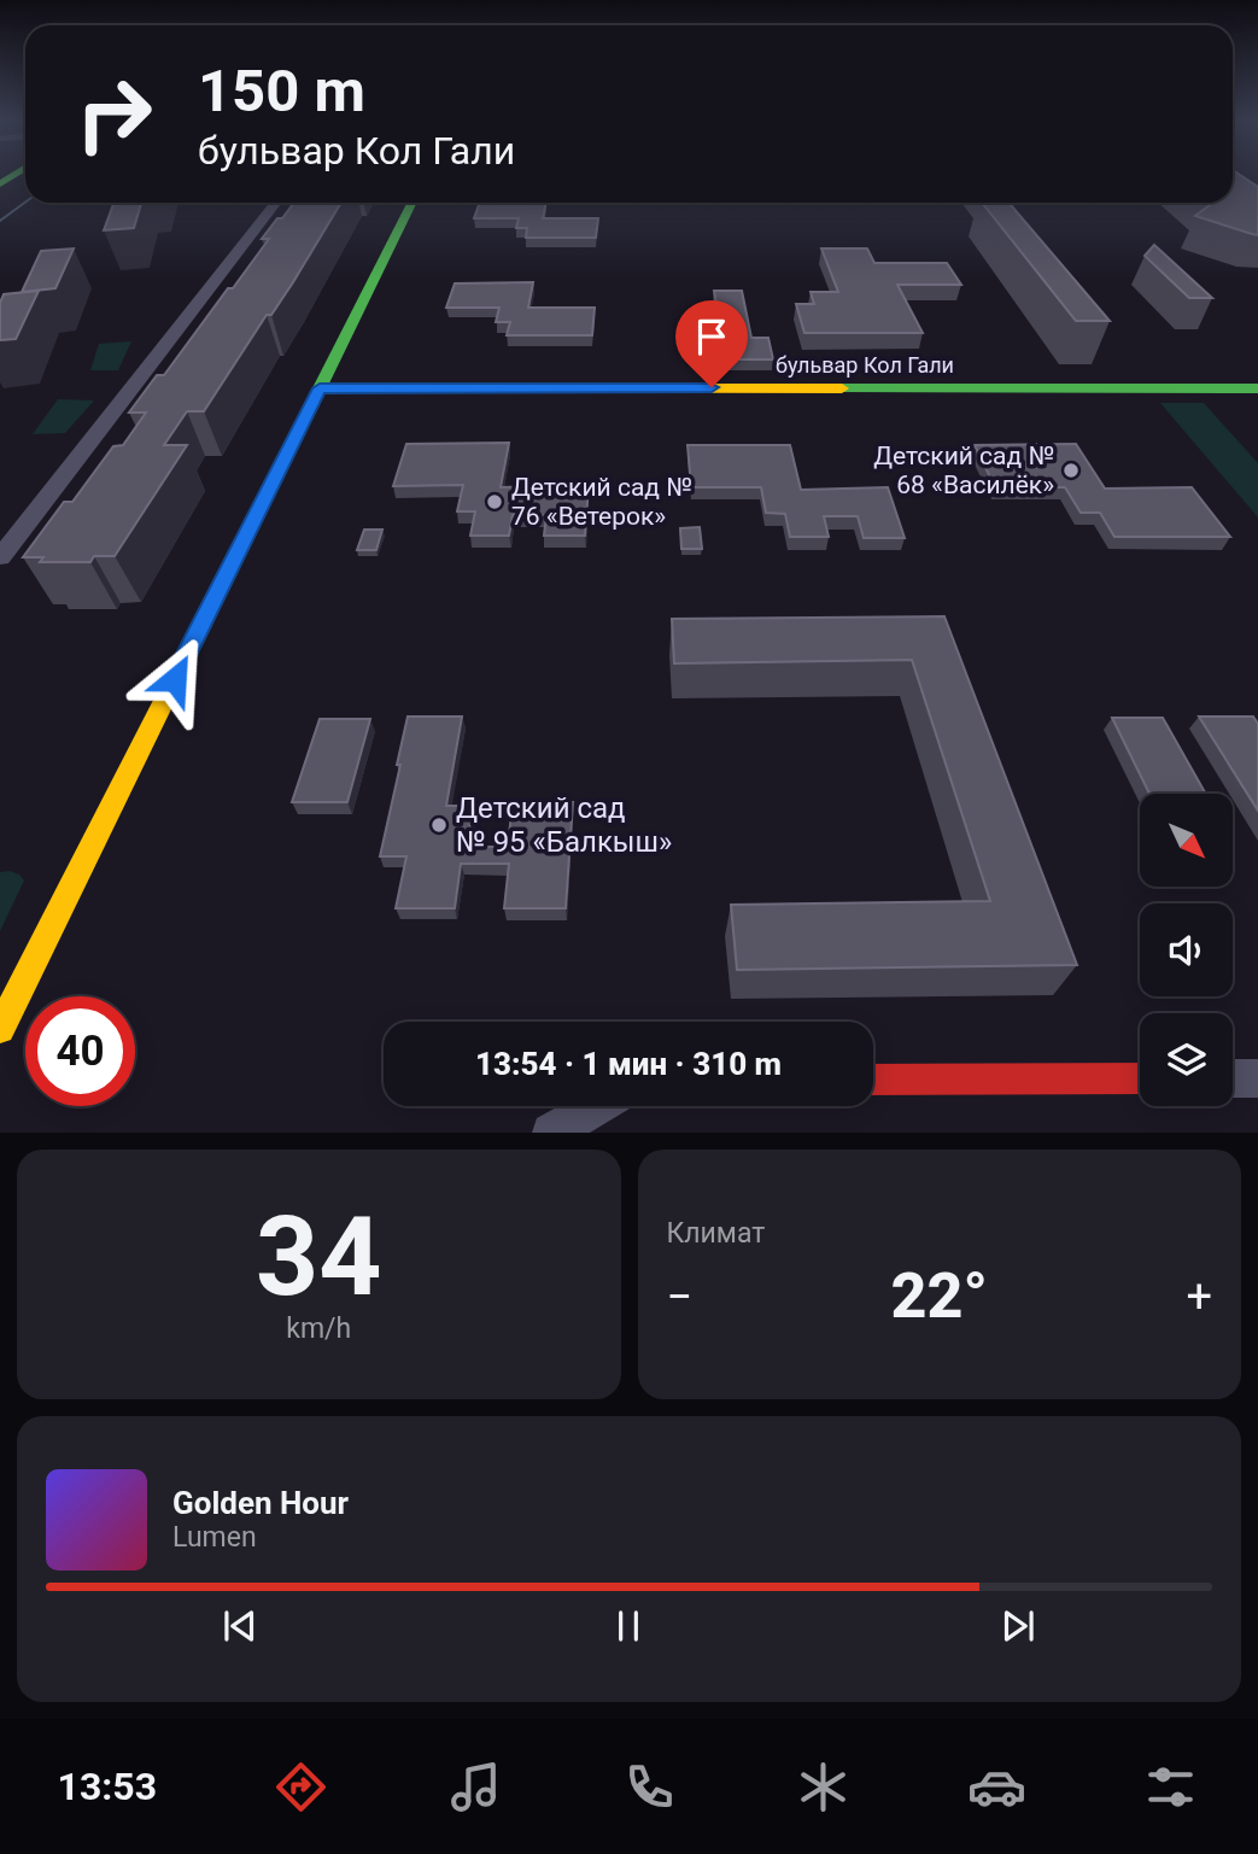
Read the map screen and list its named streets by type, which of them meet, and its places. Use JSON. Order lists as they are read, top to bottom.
{
  "streets": {
    "street": ["бульвар Кол Гали"]
  },
  "places": ["Детский сад № 68 «Василёк»", "Детский сад № 76 «Ветерок»", "Детский сад № 95 «Балкыш»"],
  "north": "bottom right",
  "page": {
    "turn": ["150 m", "бульвар Кол Гали"],
    "limit": "40",
    "trip": "13:54 · 1 мин · 310 m",
    "tile": [
      ["34", "km/h"],
      "Климат"
    ],
    "heat": ["−", "22°", "+"],
    "song": ["Golden Hour", "Lumen"],
    "tabs": "13:53"
  }
}
